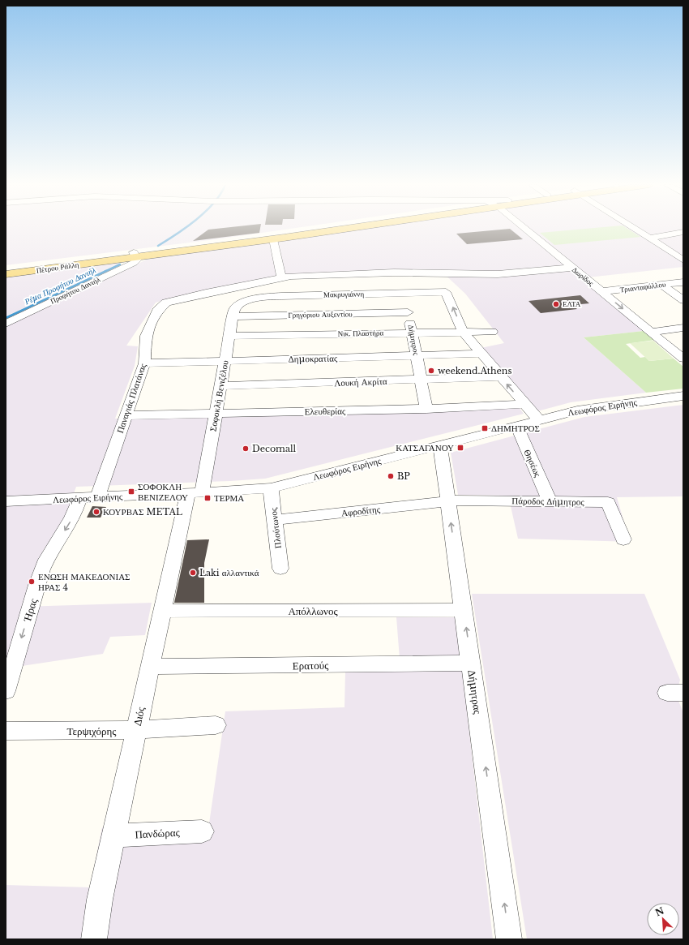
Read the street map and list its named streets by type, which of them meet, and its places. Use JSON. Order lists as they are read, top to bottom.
{
  "streets": {
    "main road": ["Πέτρου Ράλλη"],
    "street": [
      "Δωρίδος",
      "Τριανταφύλλου",
      "Προφήτου Δανιήλ",
      "Μακρυγιάννη",
      "Γρηγόριου Αυξεντίου",
      "Νικ. Πλαστήρα",
      "Δήμητρος",
      "Δημοκρατίας",
      "Λουκή Ακρίτα",
      "Σοφοκλή Βενιζέλου",
      "Παναγιάς Πλατάνας",
      "Λεωφόρος Ειρήνης",
      "Ελευθερίας",
      "Θησέως",
      "Πάροδος Δήμητρος",
      "Αφροδίτης",
      "Πλούτωνος",
      "Ήρας",
      "Απόλλωνος",
      "Ερατούς",
      "Δήμητρας",
      "Διός",
      "Τερψιχόρης",
      "Πανδώρας"
    ]
  },
  "crossings": [
    ["Πέτρου Ράλλη", "Προφήτου Δανιήλ"],
    ["Δωρίδος", "Τριανταφύλλου"],
    ["Δωρίδος", "Παναγιάς Πλατάνας"],
    ["Μακρυγιάννη", "Νικ. Πλαστήρα"],
    ["Μακρυγιάννη", "Δήμητρος"],
    ["Μακρυγιάννη", "Σοφοκλή Βενιζέλου"],
    ["Γρηγόριου Αυξεντίου", "Δήμητρος"],
    ["Γρηγόριου Αυξεντίου", "Σοφοκλή Βενιζέλου"],
    ["Νικ. Πλαστήρα", "Δήμητρος"],
    ["Νικ. Πλαστήρα", "Σοφοκλή Βενιζέλου"],
    ["Δήμητρος", "Δημοκρατίας"],
    ["Δήμητρος", "Λουκή Ακρίτα"],
    ["Δήμητρος", "Παναγιάς Πλατάνας"],
    ["Δήμητρος", "Ελευθερίας"],
    ["Δημοκρατίας", "Σοφοκλή Βενιζέλου"],
    ["Δημοκρατίας", "Παναγιάς Πλατάνας"],
    ["Λουκή Ακρίτα", "Σοφοκλή Βενιζέλου"],
    ["Σοφοκλή Βενιζέλου", "Λεωφόρος Ειρήνης"],
    ["Σοφοκλή Βενιζέλου", "Ελευθερίας"],
    ["Σοφοκλή Βενιζέλου", "Διός"],
    ["Παναγιάς Πλατάνας", "Λεωφόρος Ειρήνης"],
    ["Παναγιάς Πλατάνας", "Ελευθερίας"],
    ["Παναγιάς Πλατάνας", "Ήρας"],
    ["Λεωφόρος Ειρήνης", "Θησέως"],
    ["Λεωφόρος Ειρήνης", "Πλούτωνος"],
    ["Λεωφόρος Ειρήνης", "Ήρας"],
    ["Λεωφόρος Ειρήνης", "Δήμητρας"],
    ["Λεωφόρος Ειρήνης", "Διός"],
    ["Θησέως", "Πάροδος Δήμητρος"],
    ["Πάροδος Δήμητρος", "Αφροδίτης"],
    ["Πάροδος Δήμητρος", "Δήμητρας"],
    ["Αφροδίτης", "Πλούτωνος"],
    ["Αφροδίτης", "Δήμητρας"],
    ["Απόλλωνος", "Δήμητρας"],
    ["Απόλλωνος", "Διός"],
    ["Ερατούς", "Δήμητρας"],
    ["Ερατούς", "Διός"],
    ["Διός", "Τερψιχόρης"],
    ["Διός", "Πανδώρας"]
  ],
  "one_way": ["Ήρας", "Δήμητρας"],
  "water": ["Ρέμα Προφήτου Δανιήλ"],
  "places": {
    "other": [
      "ΕΛΤΑ",
      "weekend.Athens",
      "Decomall",
      "BP",
      "ΚΟΥΡΒΑΣ METAL",
      "Laki αλλαντικά",
      "ΕΝΩΣΗ ΜΑΚΕΔΟΝΙΑΣ ΗΡΑΣ 4"
    ],
    "transit": [
      "ΔΗΜΗΤΡΟΣ",
      "ΚΑΤΣΑΓΑΝΟΥ",
      "ΣΟΦΟΚΛΗ ΒΕΝΙΖΕΛΟΥ",
      "ΤΕΡΜΑ"
    ]
  },
  "north": "top left"
}
